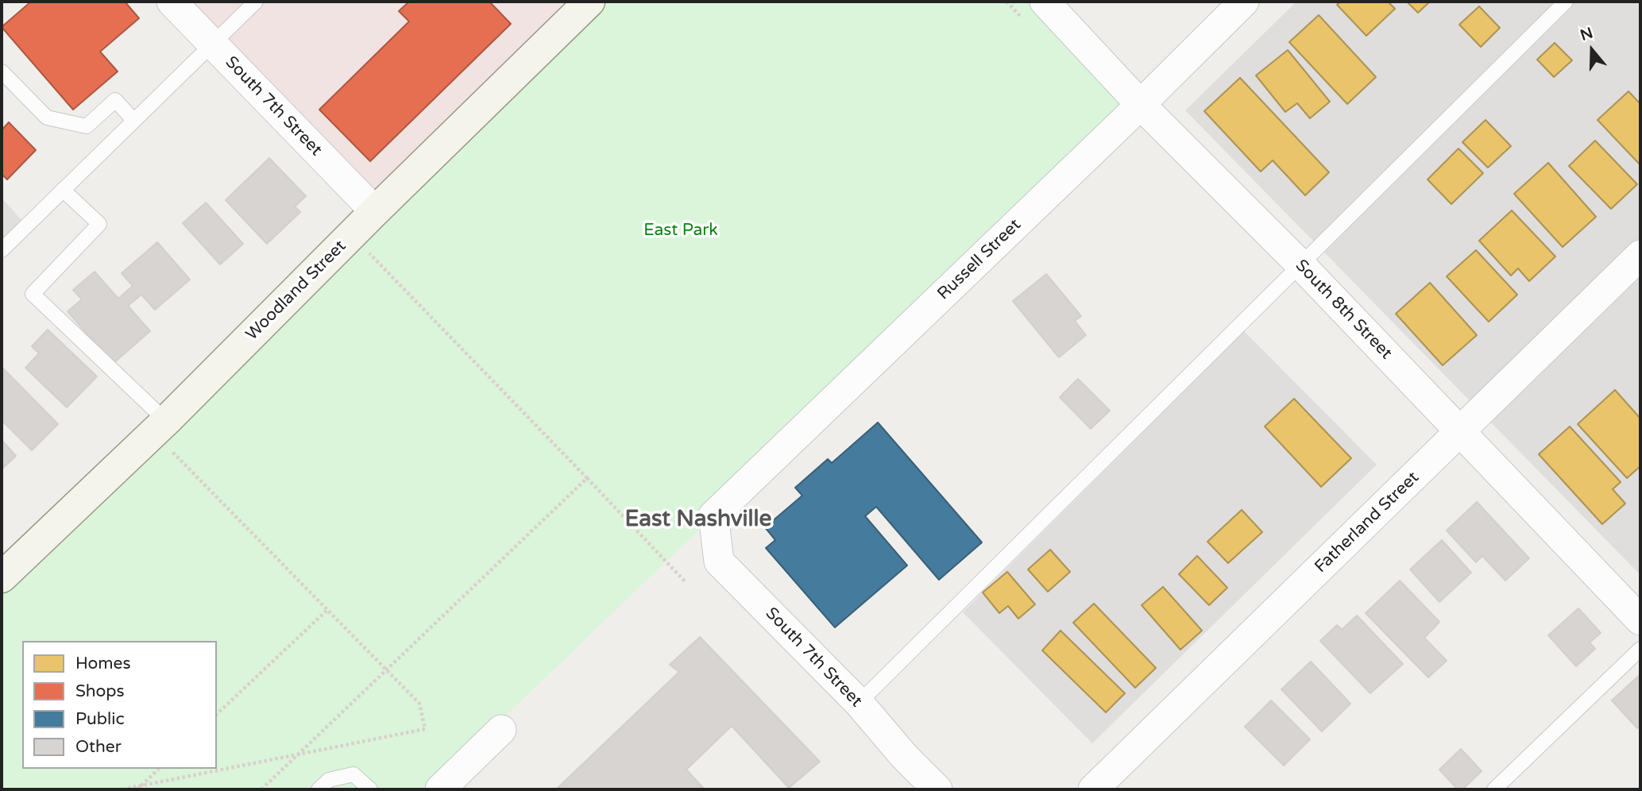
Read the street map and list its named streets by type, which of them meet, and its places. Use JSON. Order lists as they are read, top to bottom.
{
  "streets": {
    "street": [
      "South 7th Street",
      "Russell Street",
      "Woodland Street",
      "South 8th Street",
      "Fatherland Street"
    ]
  },
  "crossings": [
    ["South 7th Street", "Russell Street"],
    ["South 7th Street", "Woodland Street"],
    ["Russell Street", "South 8th Street"],
    ["South 8th Street", "Fatherland Street"]
  ],
  "districts": ["East Nashville"],
  "parks": ["East Park"],
  "legend": [
    "Homes",
    "Shops",
    "Public",
    "Other"
  ],
  "north": "top"
}
